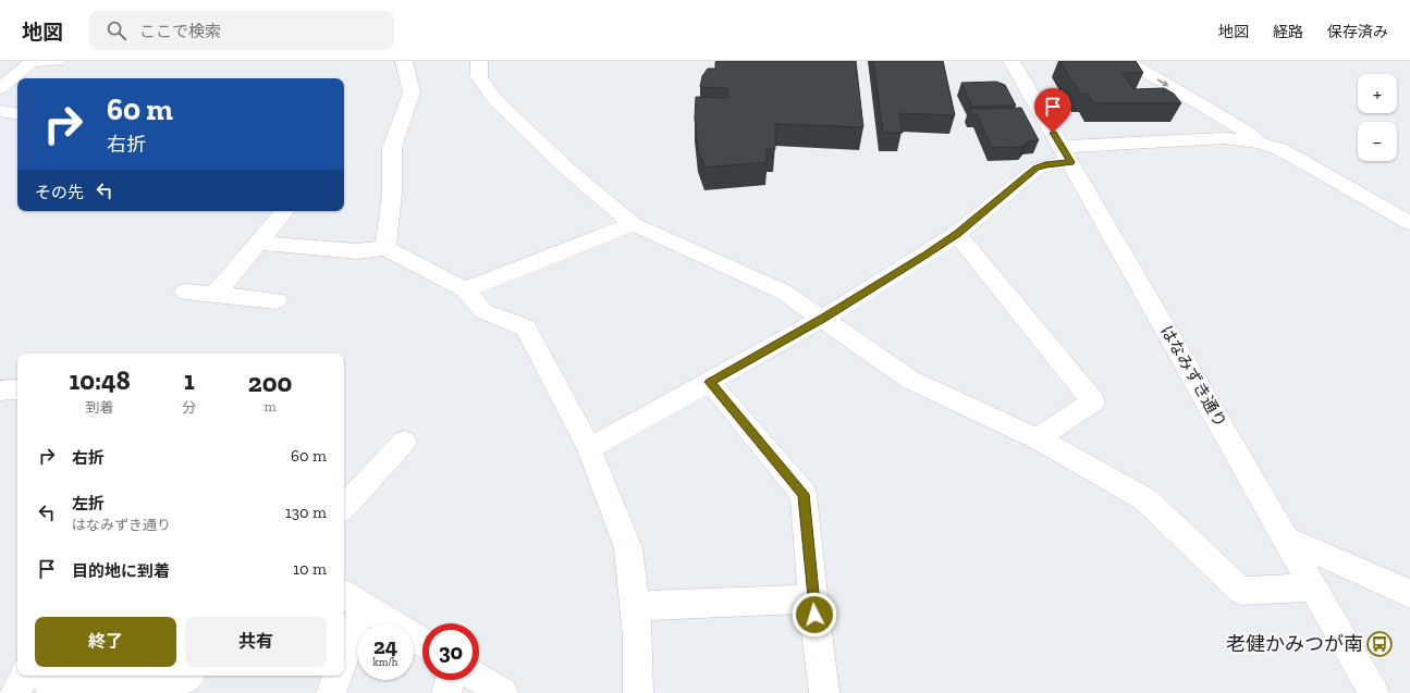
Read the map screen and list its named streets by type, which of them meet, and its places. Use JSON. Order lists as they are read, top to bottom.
{
  "streets": {
    "street": ["はなみずき通り"]
  },
  "places": {
    "bus stop": ["老健かみつが南"]
  },
  "page": {
    "header": "地図",
    "search": "ここで検索",
    "nav": ["地図", "経路", "保存済み"],
    "map_buttons": ["+", "−"],
    "turn": ["60 m", "右折"],
    "then": "その先",
    "eta": [
      "10:48",
      "到着",
      "1",
      "分",
      "200",
      "m"
    ],
    "list": [
      {
        "name": "右折",
        "value": "60 m"
      },
      {
        "name": "左折",
        "note": "はなみずき通り",
        "value": "130 m"
      },
      {
        "name": "目的地に到着",
        "value": "10 m"
      }
    ],
    "buttons": ["終了", "共有"],
    "speed": "24 km/h",
    "limit": "30"
  }
}
